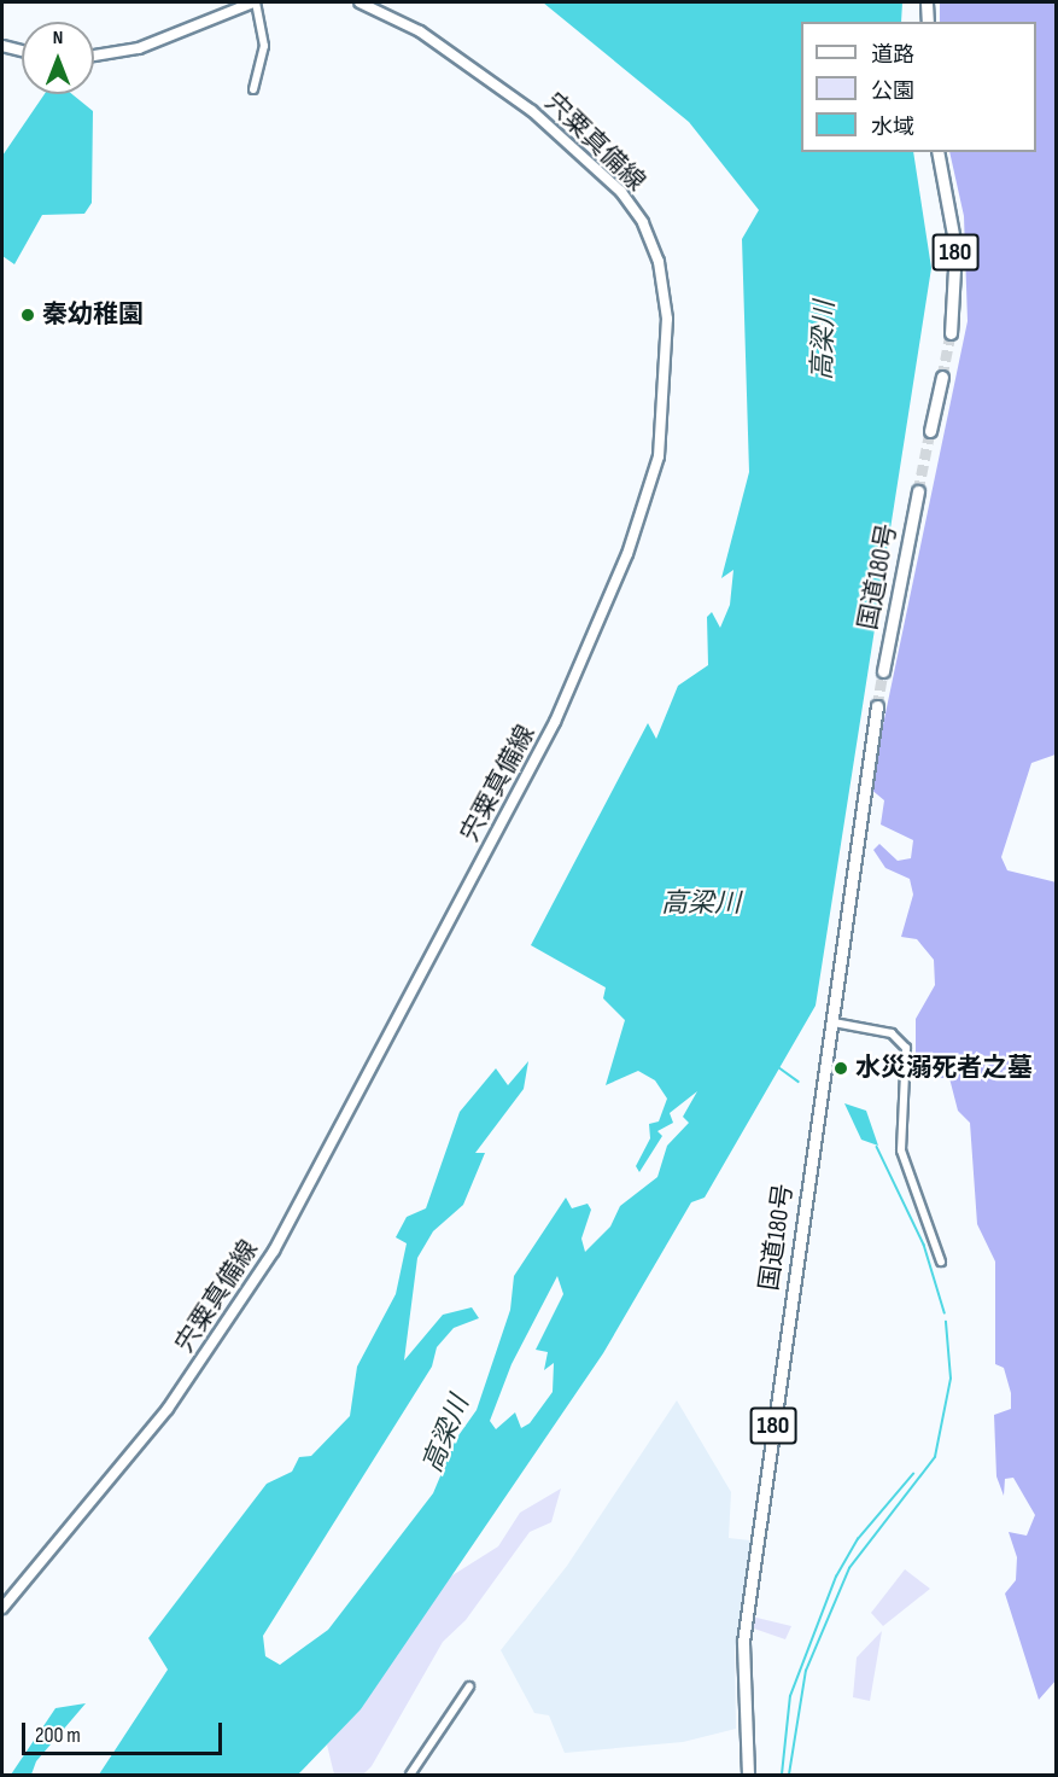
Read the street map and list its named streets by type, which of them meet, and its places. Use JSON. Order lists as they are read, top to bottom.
{
  "streets": {
    "highway": ["180", "国道180号"],
    "main road": ["宍粟真備線"]
  },
  "water": ["高梁川"],
  "places": ["秦幼稚園", "水災溺死者之墓"],
  "legend": ["道路", "公園", "水域"],
  "scale_bar": "200 m",
  "north": "top"
}
